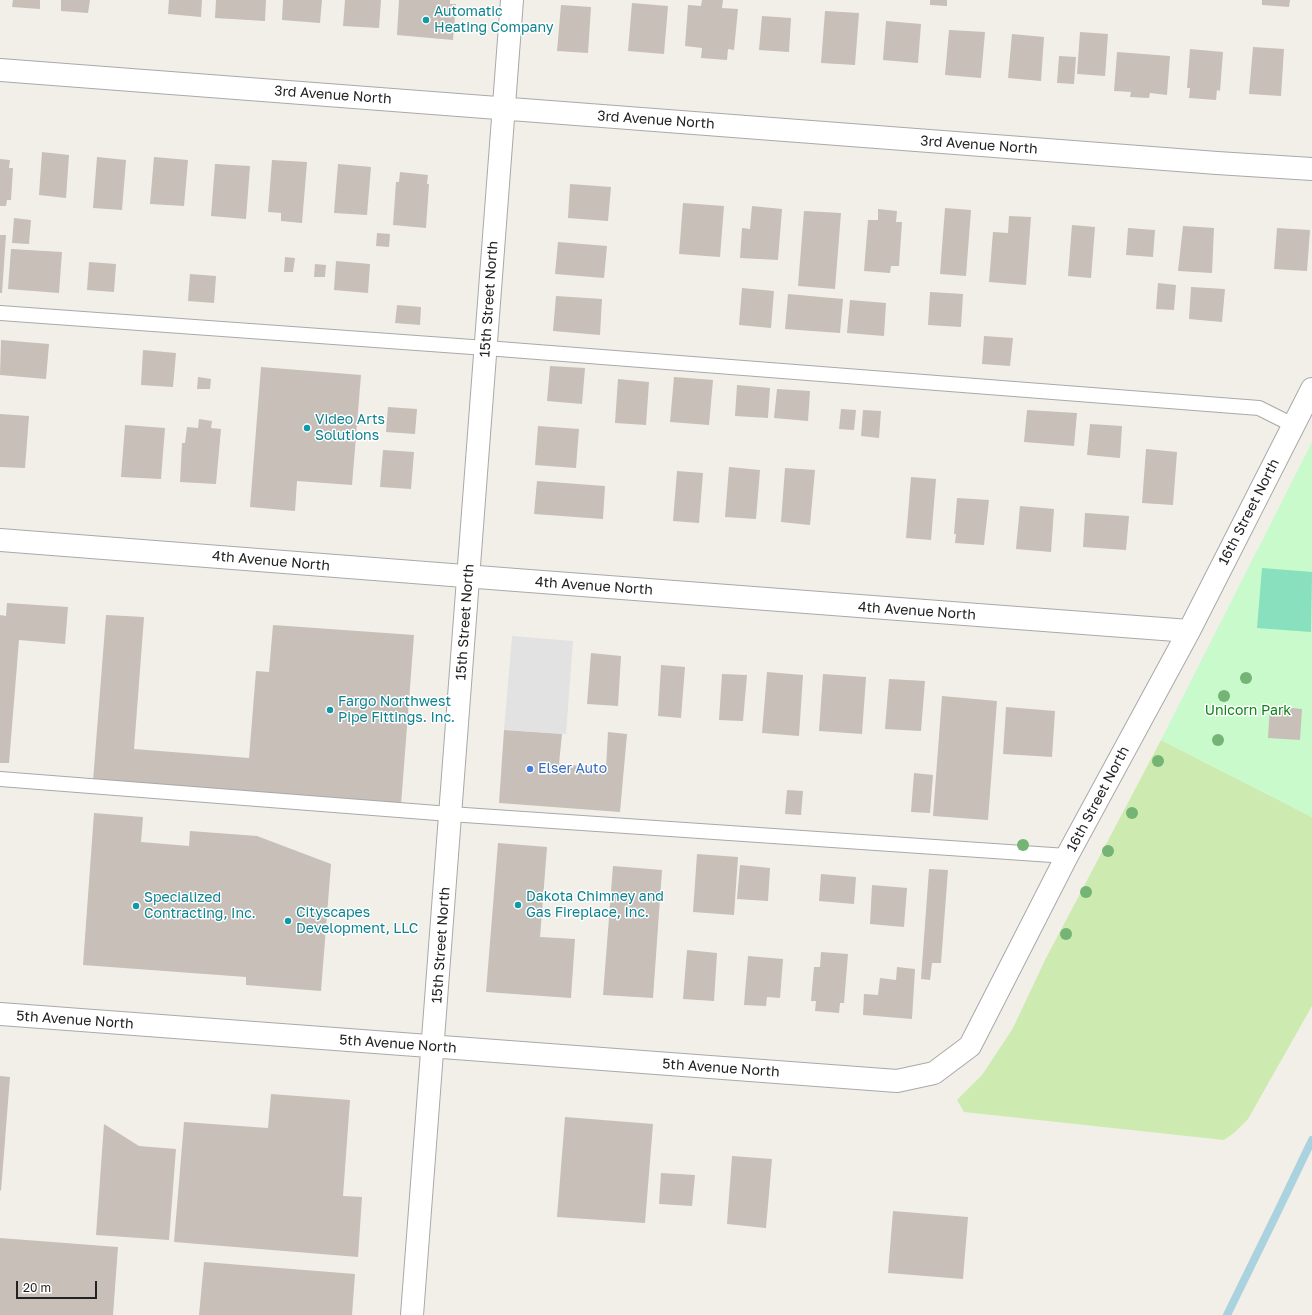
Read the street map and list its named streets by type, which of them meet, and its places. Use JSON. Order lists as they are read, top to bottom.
{
  "streets": {
    "street": [
      "3rd Avenue North",
      "15th Street North",
      "16th Street North",
      "4th Avenue North",
      "5th Avenue North"
    ]
  },
  "crossings": [
    ["3rd Avenue North", "15th Street North"],
    ["15th Street North", "4th Avenue North"],
    ["15th Street North", "5th Avenue North"],
    ["16th Street North", "4th Avenue North"],
    ["16th Street North", "5th Avenue North"]
  ],
  "parks": ["Unicorn Park"],
  "places": [
    "Automatic Heating Company",
    "Video Arts Solutions",
    "Fargo Northwest Pipe Fittings. Inc.",
    "Elser Auto",
    "Dakota Chimney and Gas Fireplace, Inc.",
    "Specialized Contracting, Inc.",
    "Cityscapes Development, LLC"
  ],
  "scale_bar": "20 m"
}
